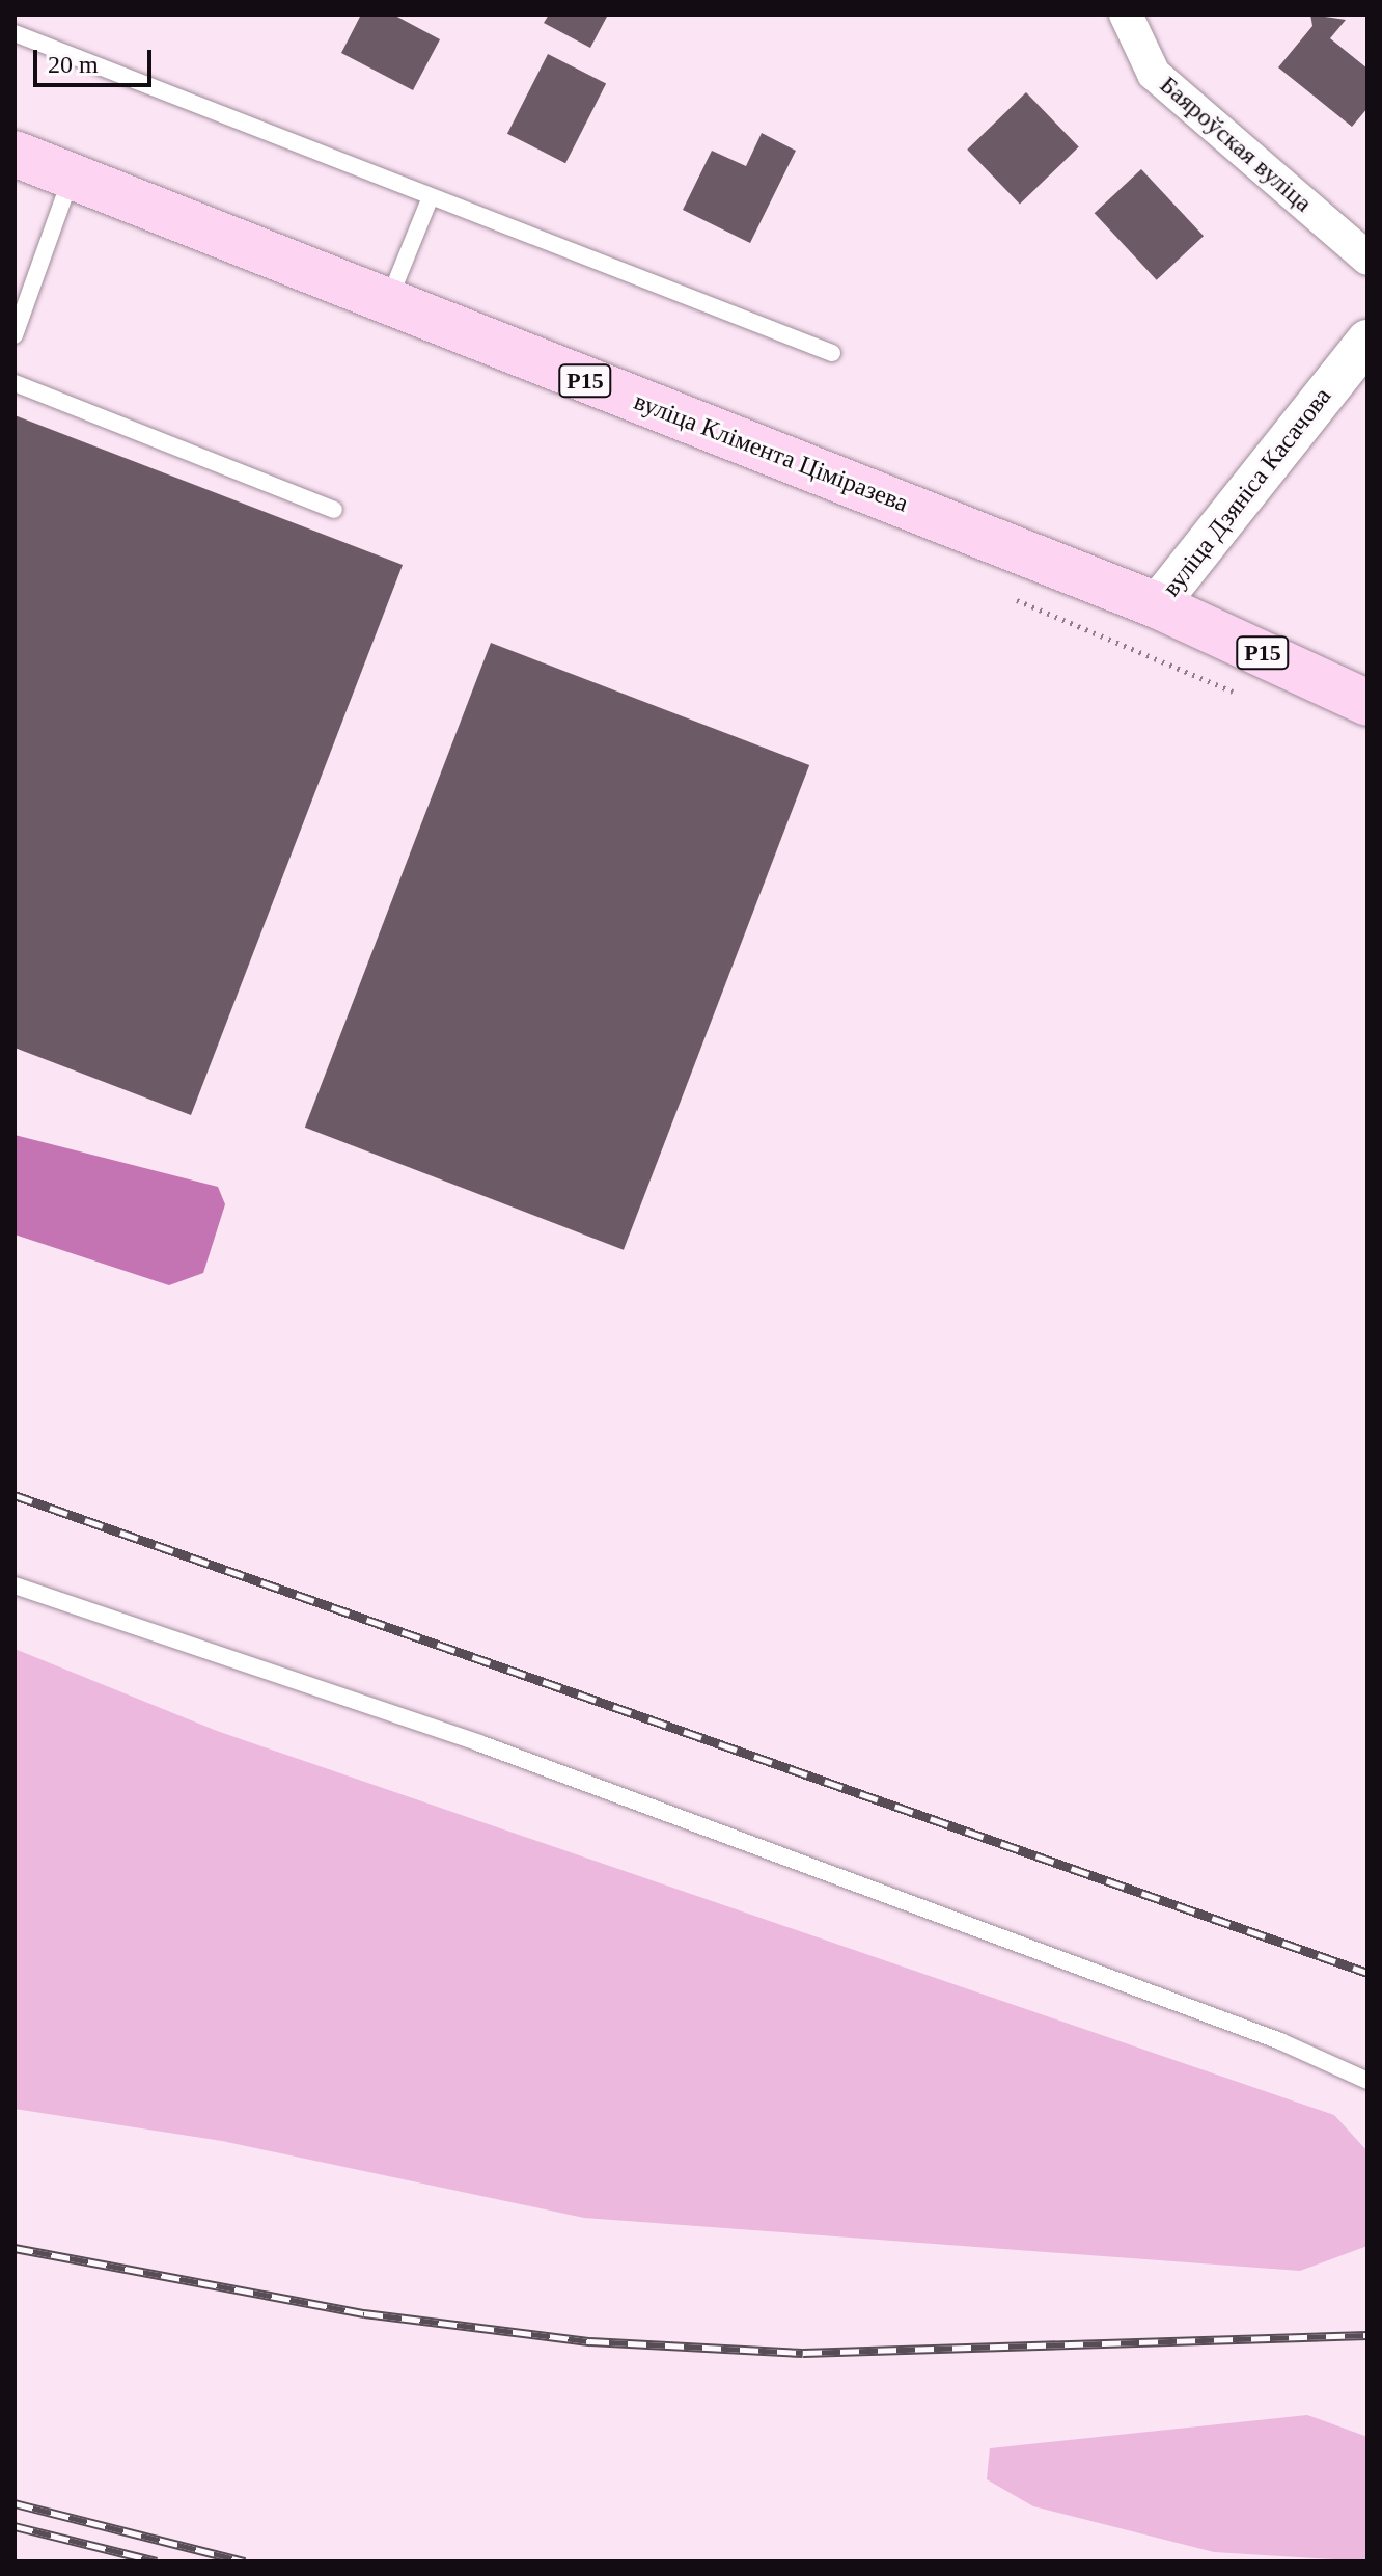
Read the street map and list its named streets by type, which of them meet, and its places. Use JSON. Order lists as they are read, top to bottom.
{
  "streets": {
    "main road": ["Р15", "вуліца Клімента Ціміразева"],
    "street": ["Баяроўская вуліца", "вуліца Дзяніса Касачова"]
  },
  "crossings": [
    ["Р15", "вуліца Клімента Ціміразева"],
    ["Р15", "вуліца Дзяніса Касачова"],
    ["вуліца Клімента Ціміразева", "вуліца Дзяніса Касачова"]
  ],
  "scale_bar": "20 m"
}
